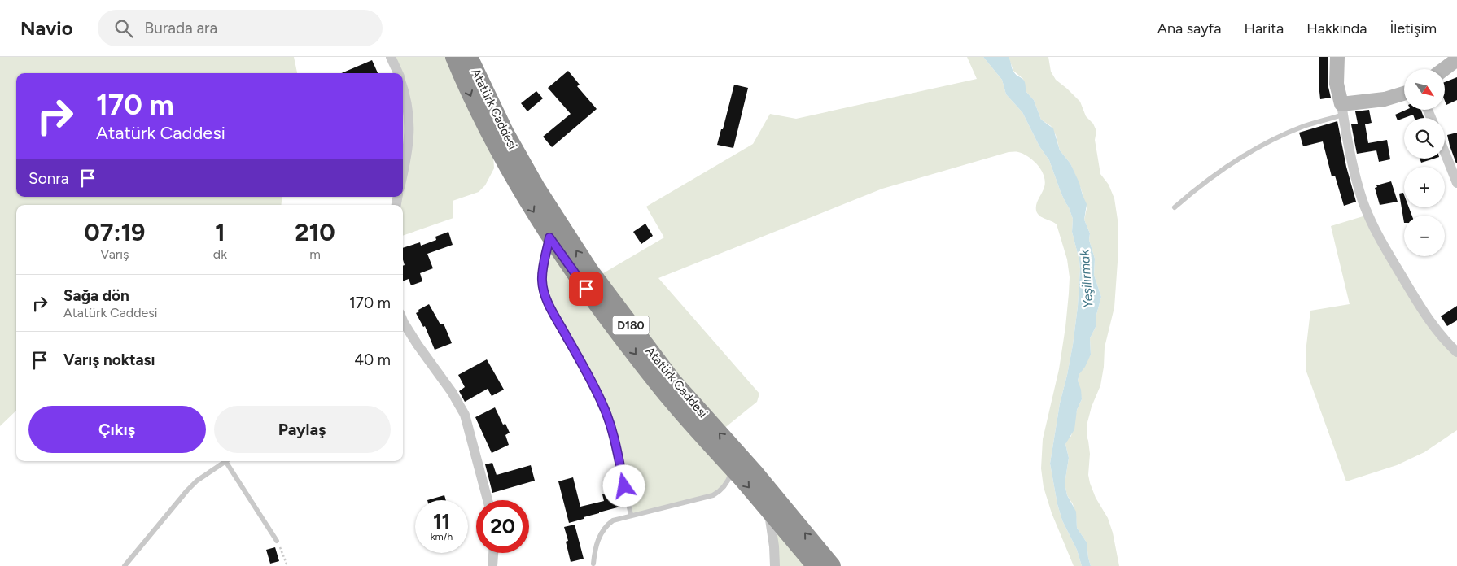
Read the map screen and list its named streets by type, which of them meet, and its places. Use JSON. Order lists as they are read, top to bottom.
{
  "streets": {
    "highway": ["Atatürk Caddesi", "D180"]
  },
  "water": ["Yeşilırmak"],
  "north": "bottom right",
  "page": {
    "header": "Navio",
    "search": "Burada ara",
    "nav": [
      "Ana sayfa",
      "Harita",
      "Hakkında",
      "İletişim"
    ],
    "map_buttons": ["+", "−"],
    "turn": ["170 m", "Atatürk Caddesi"],
    "then": "Sonra",
    "eta": [
      "07:19",
      "Varış",
      "1",
      "dk",
      "210",
      "m"
    ],
    "list": [
      {
        "name": "Sağa dön",
        "note": "Atatürk Caddesi",
        "value": "170 m"
      },
      {
        "name": "Varış noktası",
        "value": "40 m"
      }
    ],
    "buttons": ["Çıkış", "Paylaş"],
    "speed": "11 km/h",
    "limit": "20"
  }
}
